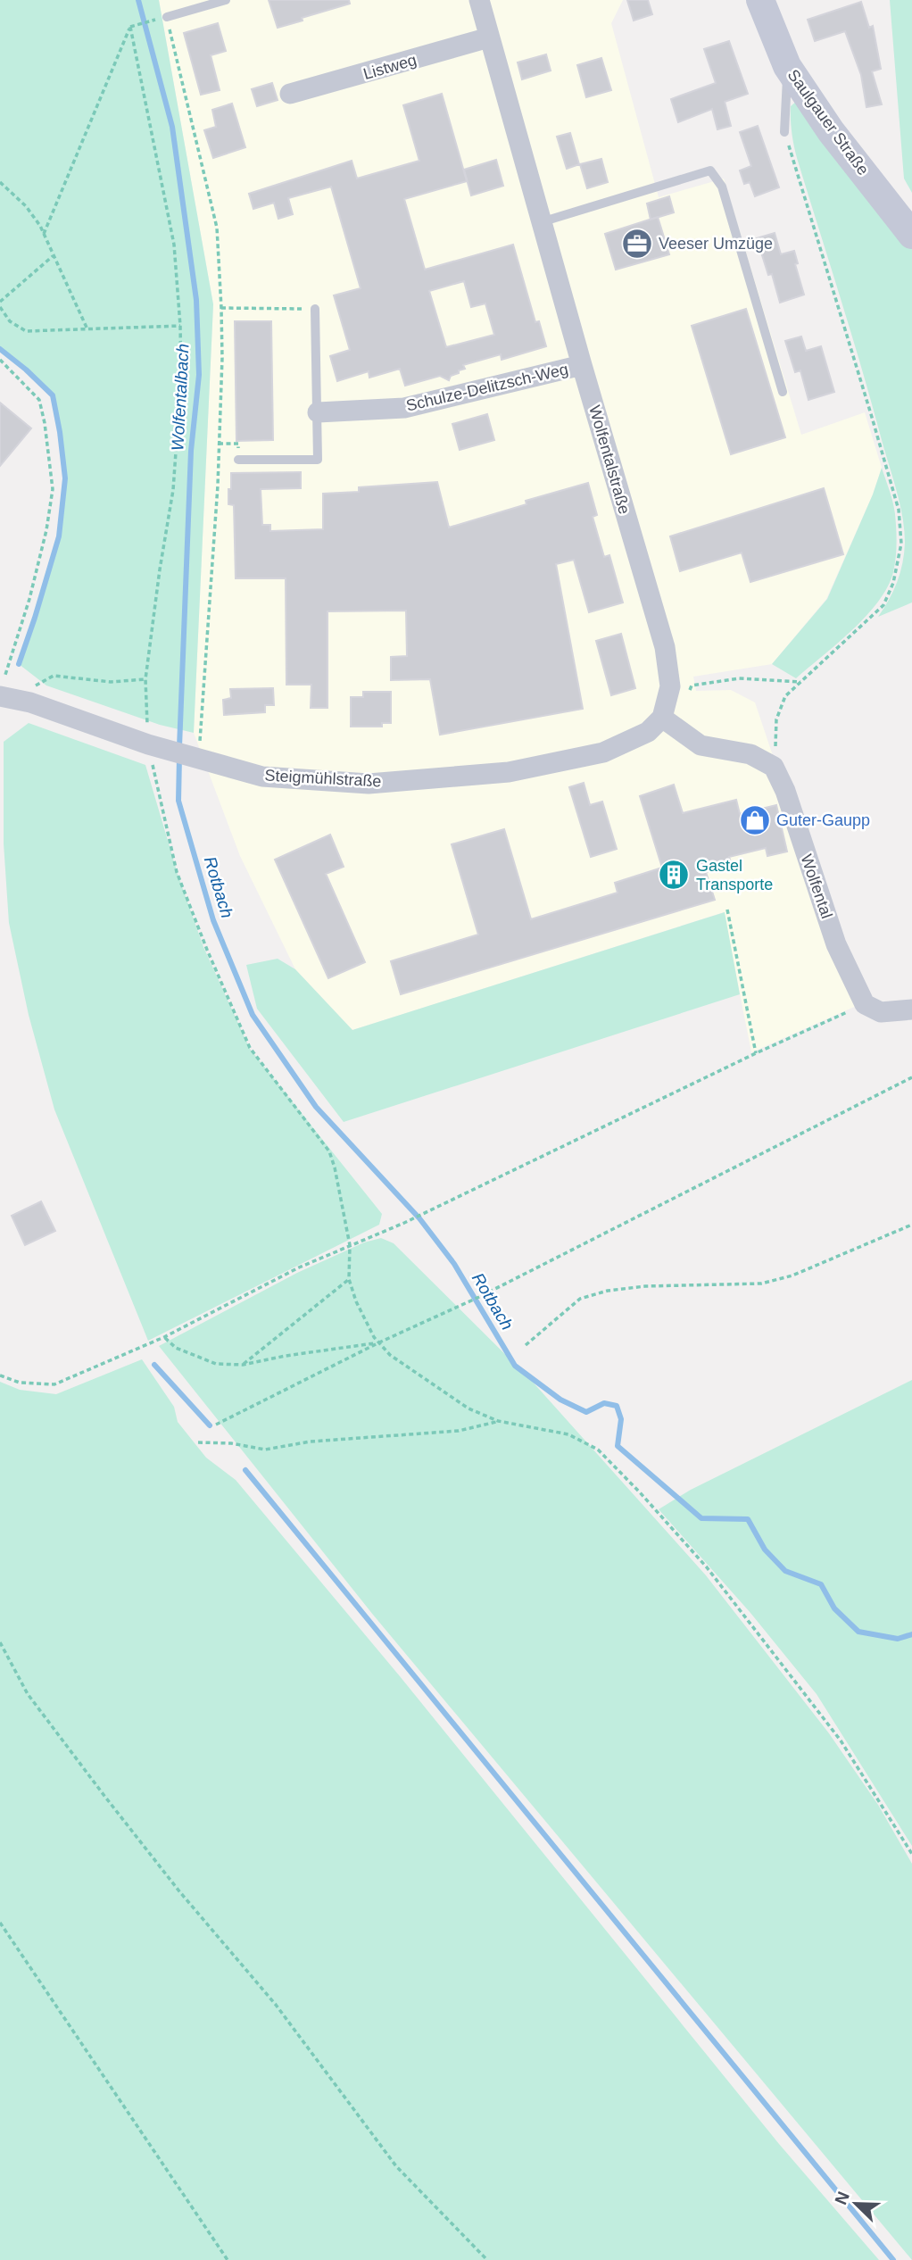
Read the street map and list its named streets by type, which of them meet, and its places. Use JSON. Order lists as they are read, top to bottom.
{
  "streets": {
    "main road": ["Saulgauer Straße"],
    "street": [
      "Listweg",
      "Schulze-Delitzsch-Weg",
      "Wolfentalstraße",
      "Steigmühlstraße",
      "Wolfental"
    ]
  },
  "crossings": [
    ["Listweg", "Wolfentalstraße"],
    ["Schulze-Delitzsch-Weg", "Wolfentalstraße"],
    ["Wolfentalstraße", "Steigmühlstraße"]
  ],
  "water": ["Wolfentalbach", "Rotbach"],
  "places": {
    "office": ["Veeser Umzüge"],
    "shop": ["Guter-Gaupp"],
    "building": ["Gastel Transporte"]
  },
  "north": "top left"
}
